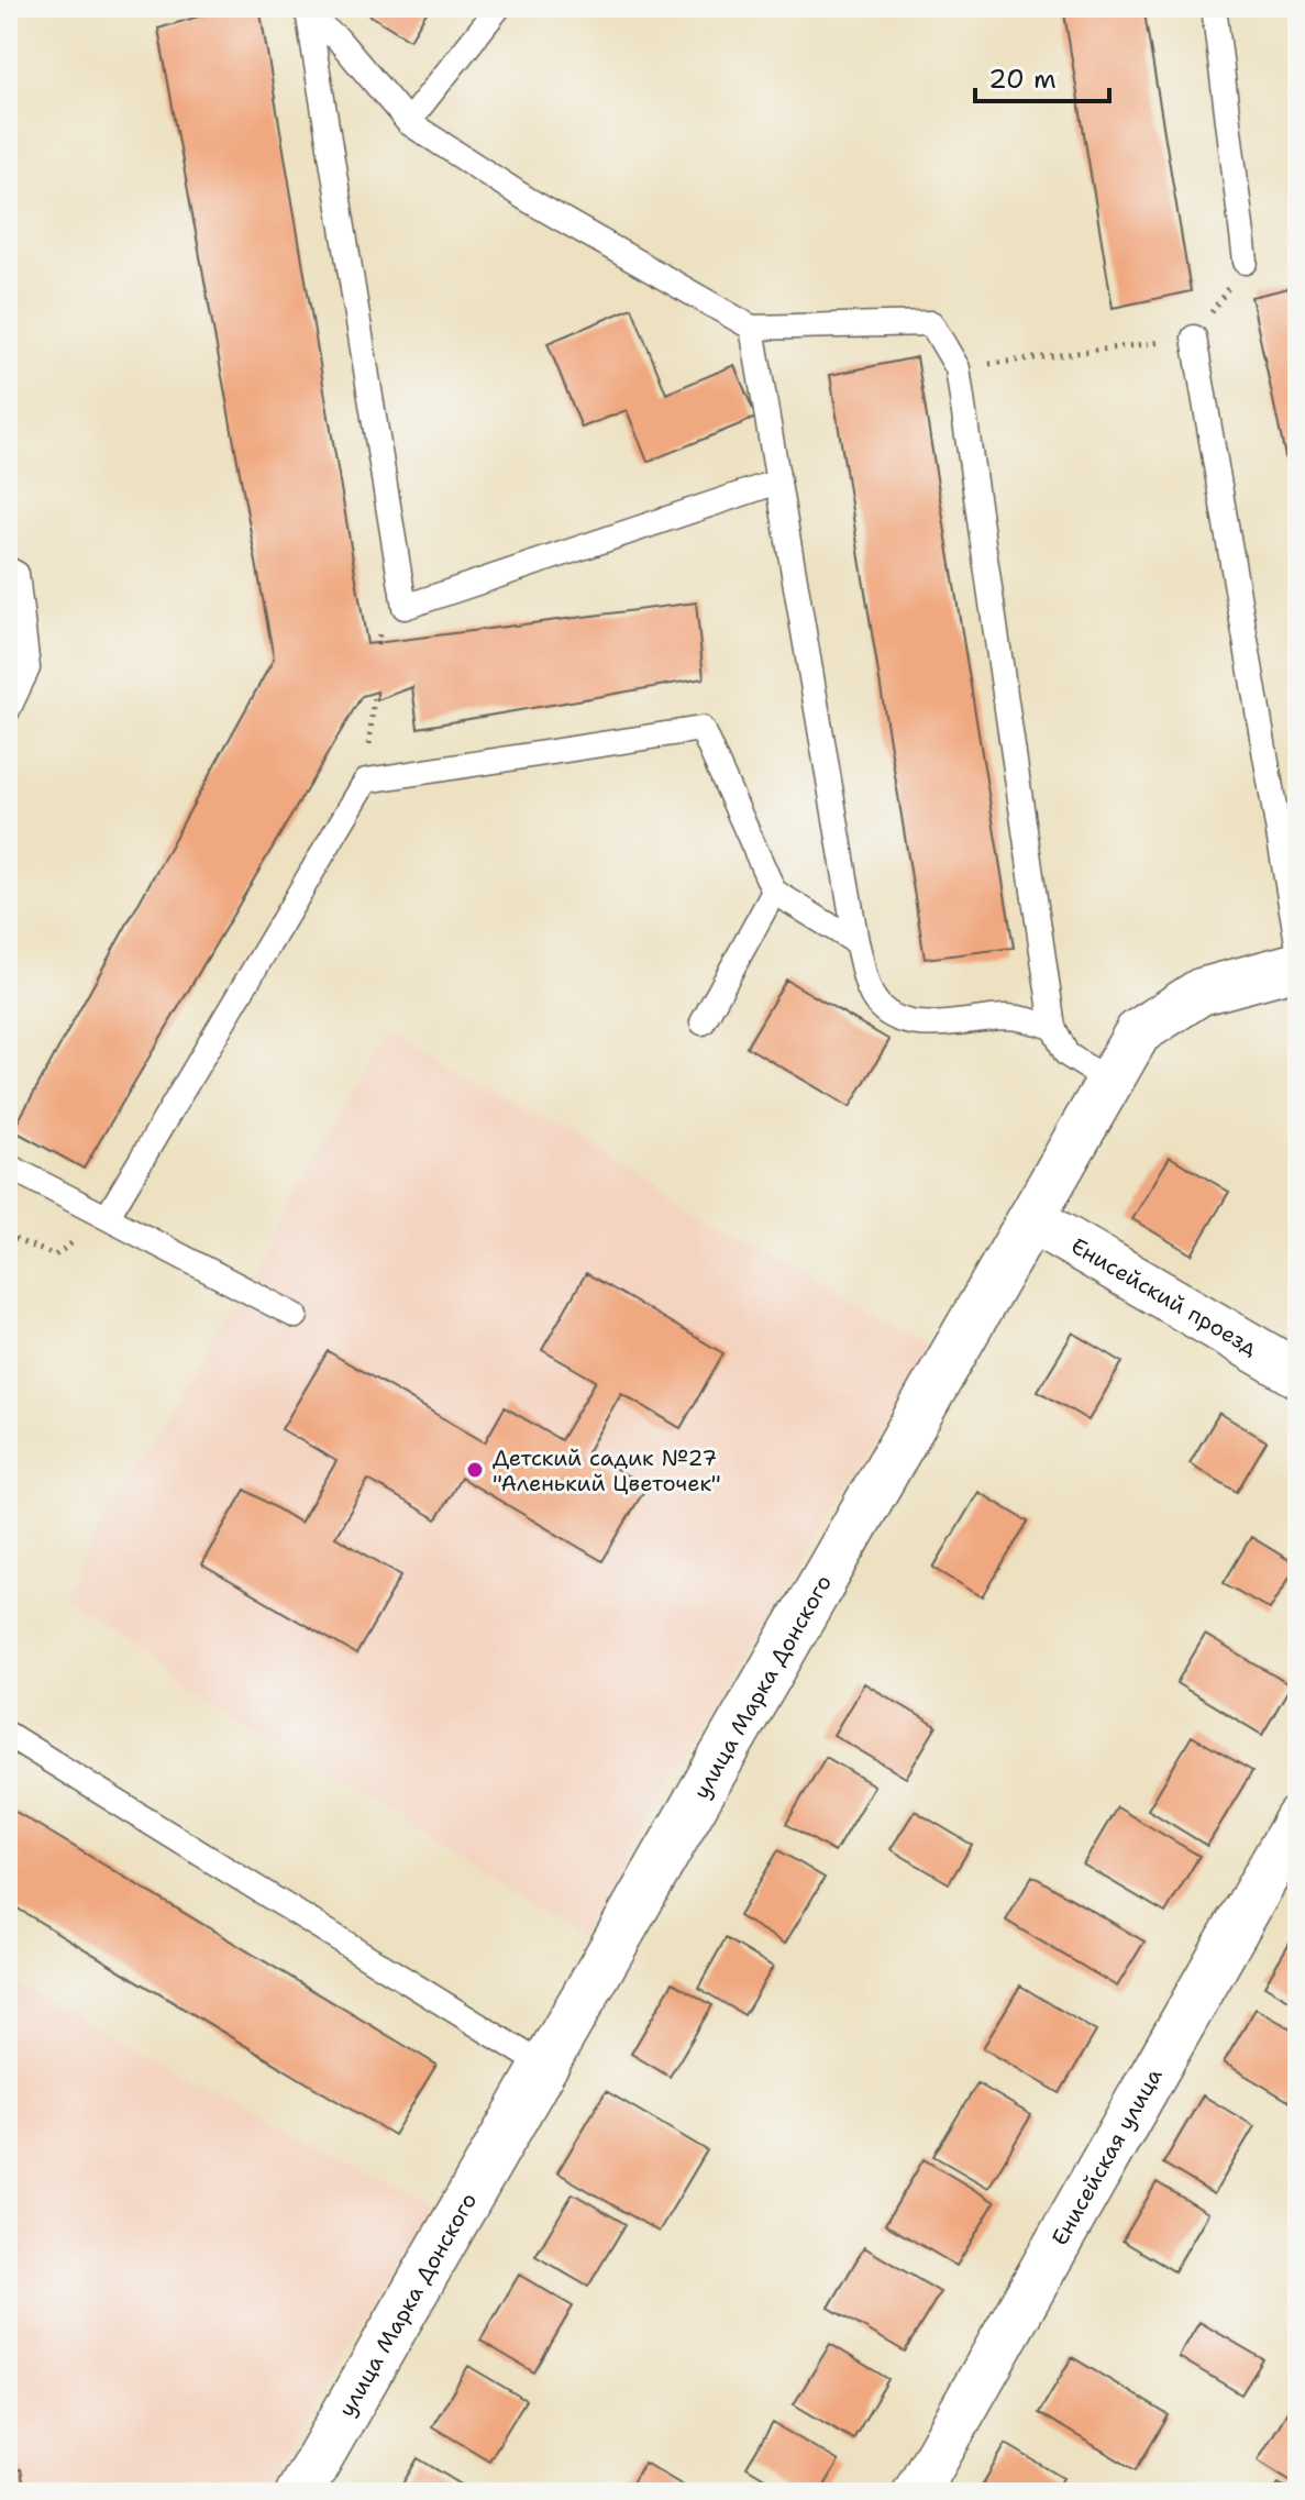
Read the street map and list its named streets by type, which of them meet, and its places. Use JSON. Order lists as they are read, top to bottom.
{
  "streets": {
    "street": ["Енисейский проезд", "улица Марка Донского", "Енисейская улица"]
  },
  "crossings": [
    ["Енисейский проезд", "улица Марка Донского"]
  ],
  "places": ["Детский садик №27 \"Аленький Цветочек\""],
  "scale_bar": "20 m"
}
